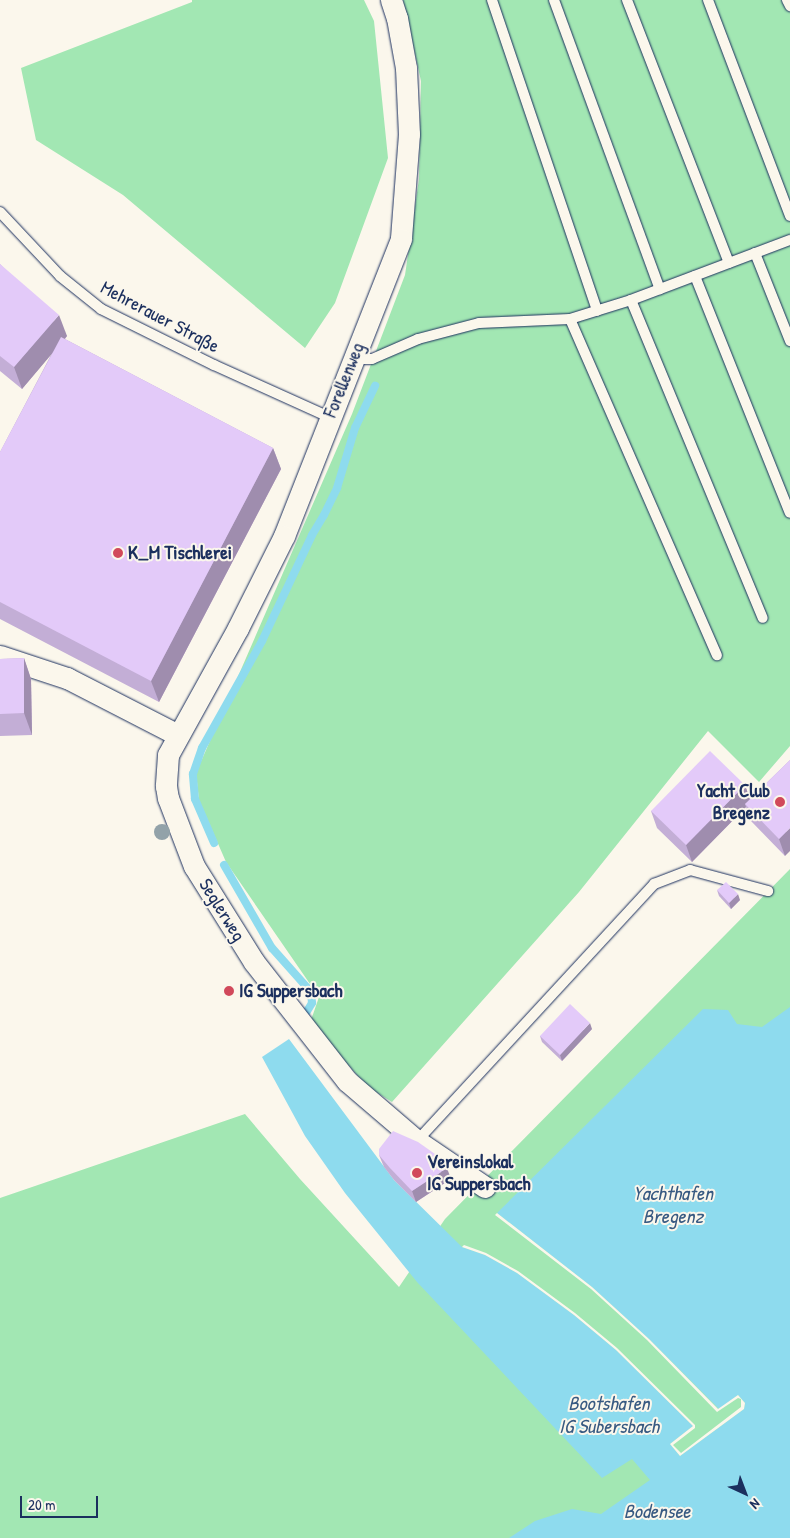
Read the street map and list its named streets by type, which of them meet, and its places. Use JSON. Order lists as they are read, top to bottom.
{
  "streets": {
    "street": ["Forellenweg", "Seglerweg"],
    "lane": ["Mehrerauer Straße"]
  },
  "crossings": [
    ["Mehrerauer Straße", "Forellenweg"],
    ["Forellenweg", "Seglerweg"]
  ],
  "water": ["Yachthafen Bregenz", "Bootshafen IG Subersbach", "Bodensee"],
  "places": [
    "K_M Tischlerei",
    "Yacht Club Bregenz",
    "IG Suppersbach",
    "Vereinslokal IG Suppersbach"
  ],
  "scale_bar": "20 m",
  "north": "bottom right"
}
